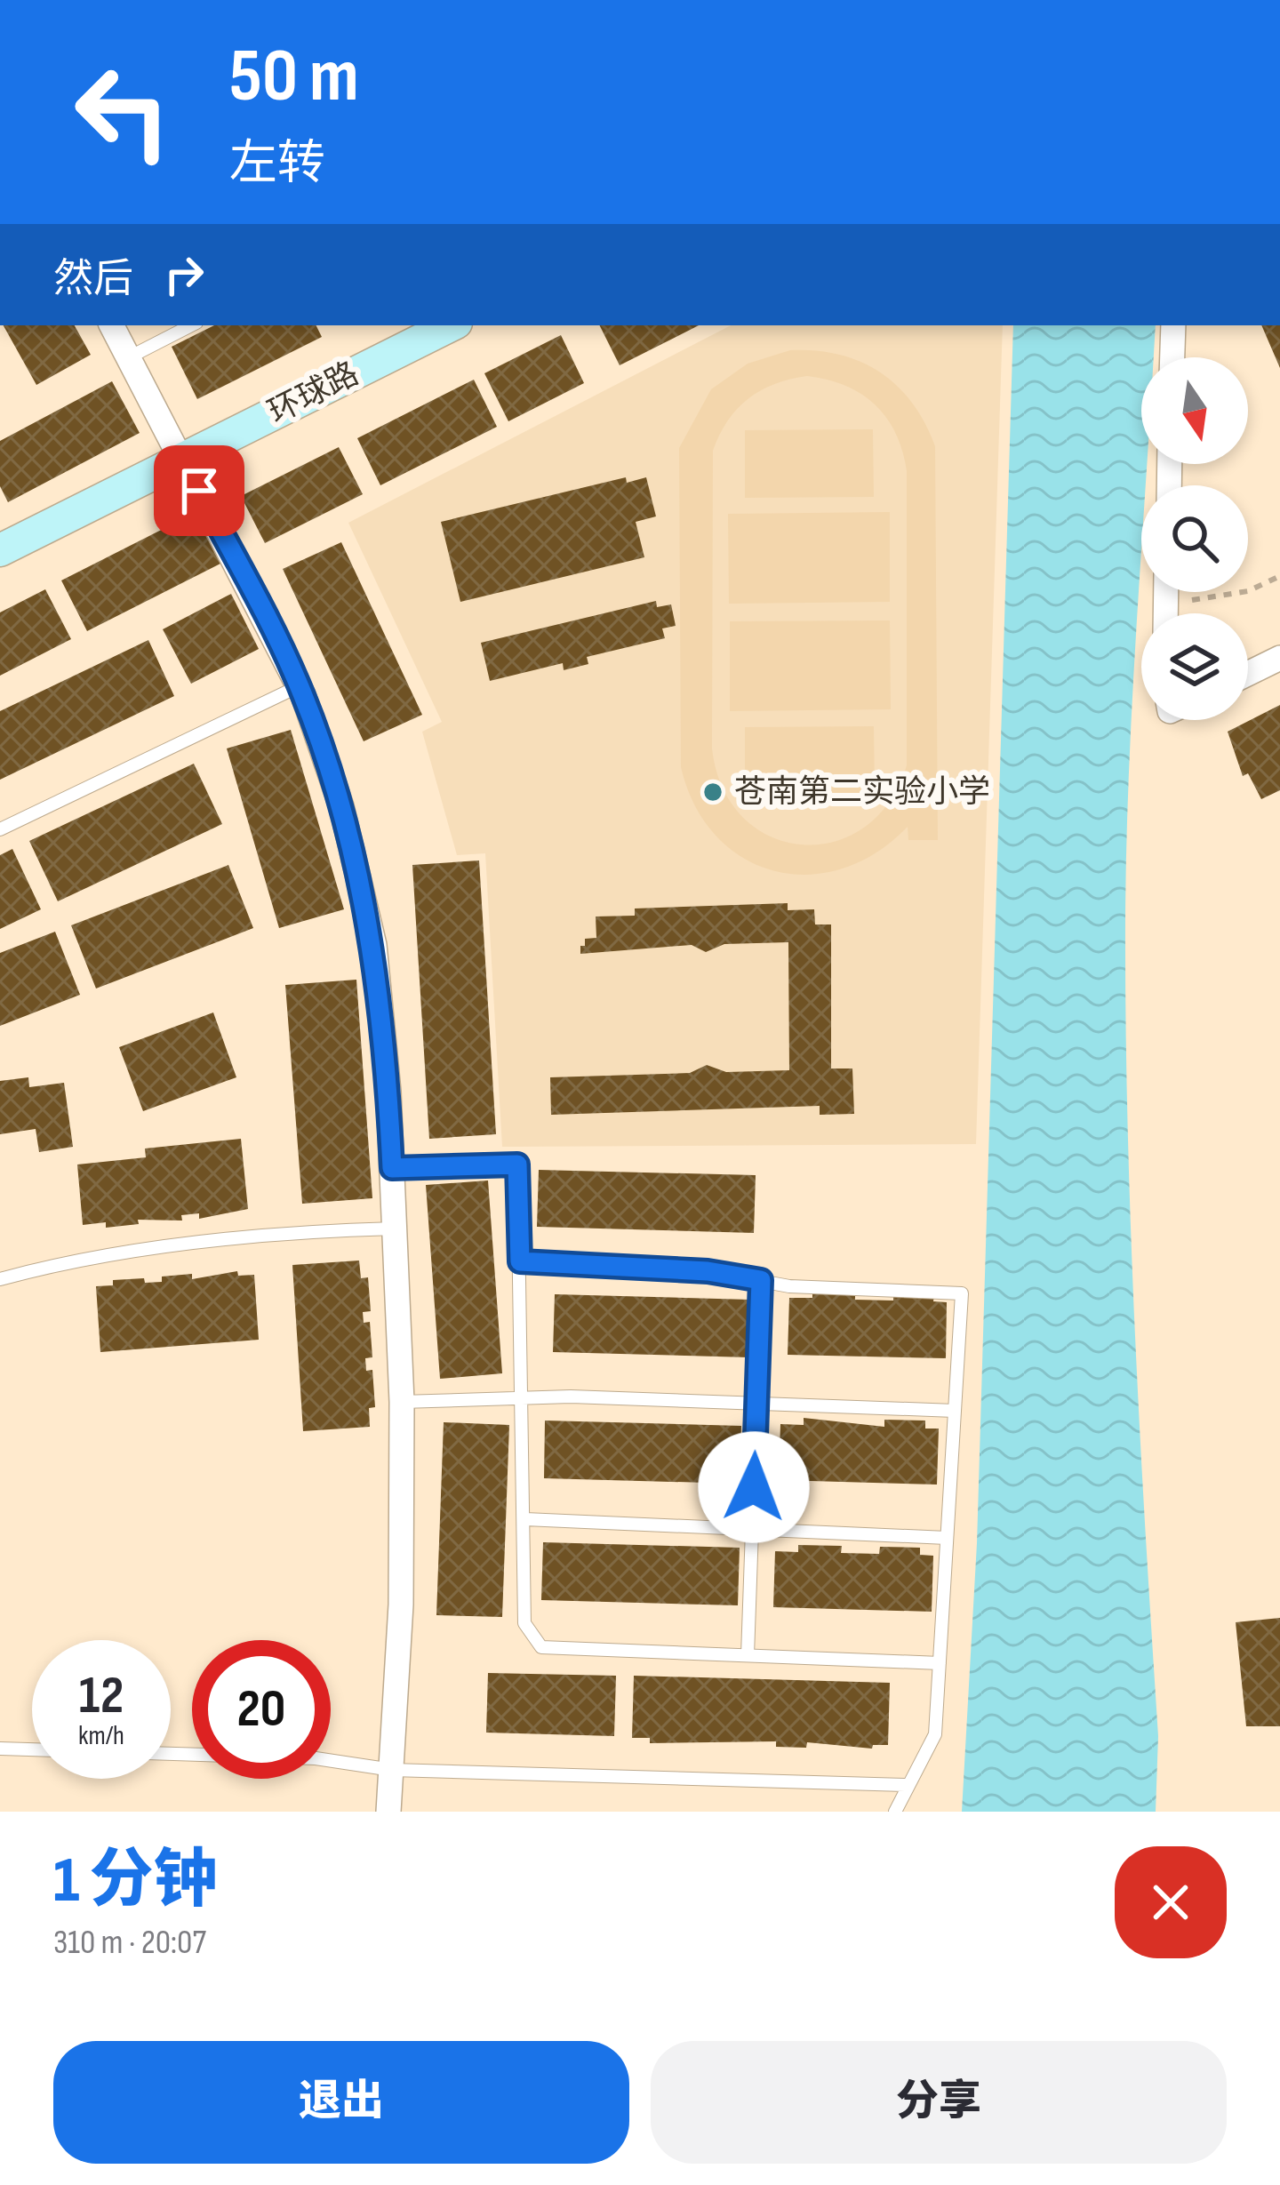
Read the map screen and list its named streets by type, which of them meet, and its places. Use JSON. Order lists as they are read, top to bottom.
{
  "streets": {
    "street": ["环球路"]
  },
  "places": ["苍南第二实验小学"],
  "north": "bottom",
  "page": {
    "turn": ["50 m", "左转"],
    "then": "然后",
    "speed": "12 km/h",
    "limit": "20",
    "heading": ["1 分钟", "310 m · 20:07"],
    "buttons": ["退出", "分享"]
  }
}
